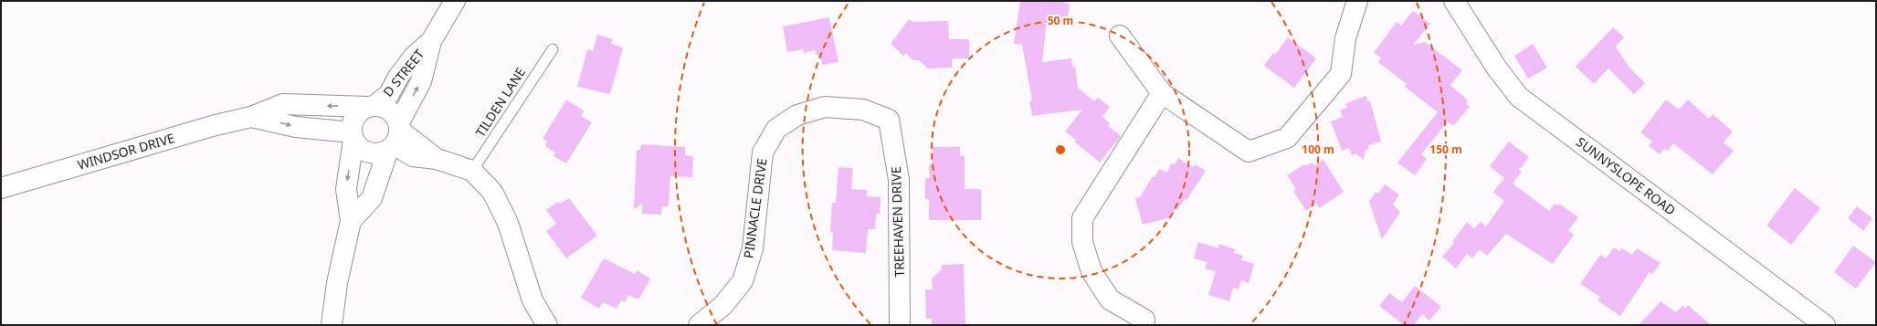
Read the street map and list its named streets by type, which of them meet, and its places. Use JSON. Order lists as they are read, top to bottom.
{
  "streets": {
    "street": [
      "D STREET",
      "WINDSOR DRIVE",
      "SUNNYSLOPE ROAD",
      "PINNACLE DRIVE",
      "TREEHAVEN DRIVE"
    ],
    "lane": ["TILDEN LANE"]
  },
  "crossings": [
    ["D STREET", "WINDSOR DRIVE"],
    ["PINNACLE DRIVE", "TREEHAVEN DRIVE"]
  ],
  "rings": ["50 m", "100 m", "150 m"]
}
